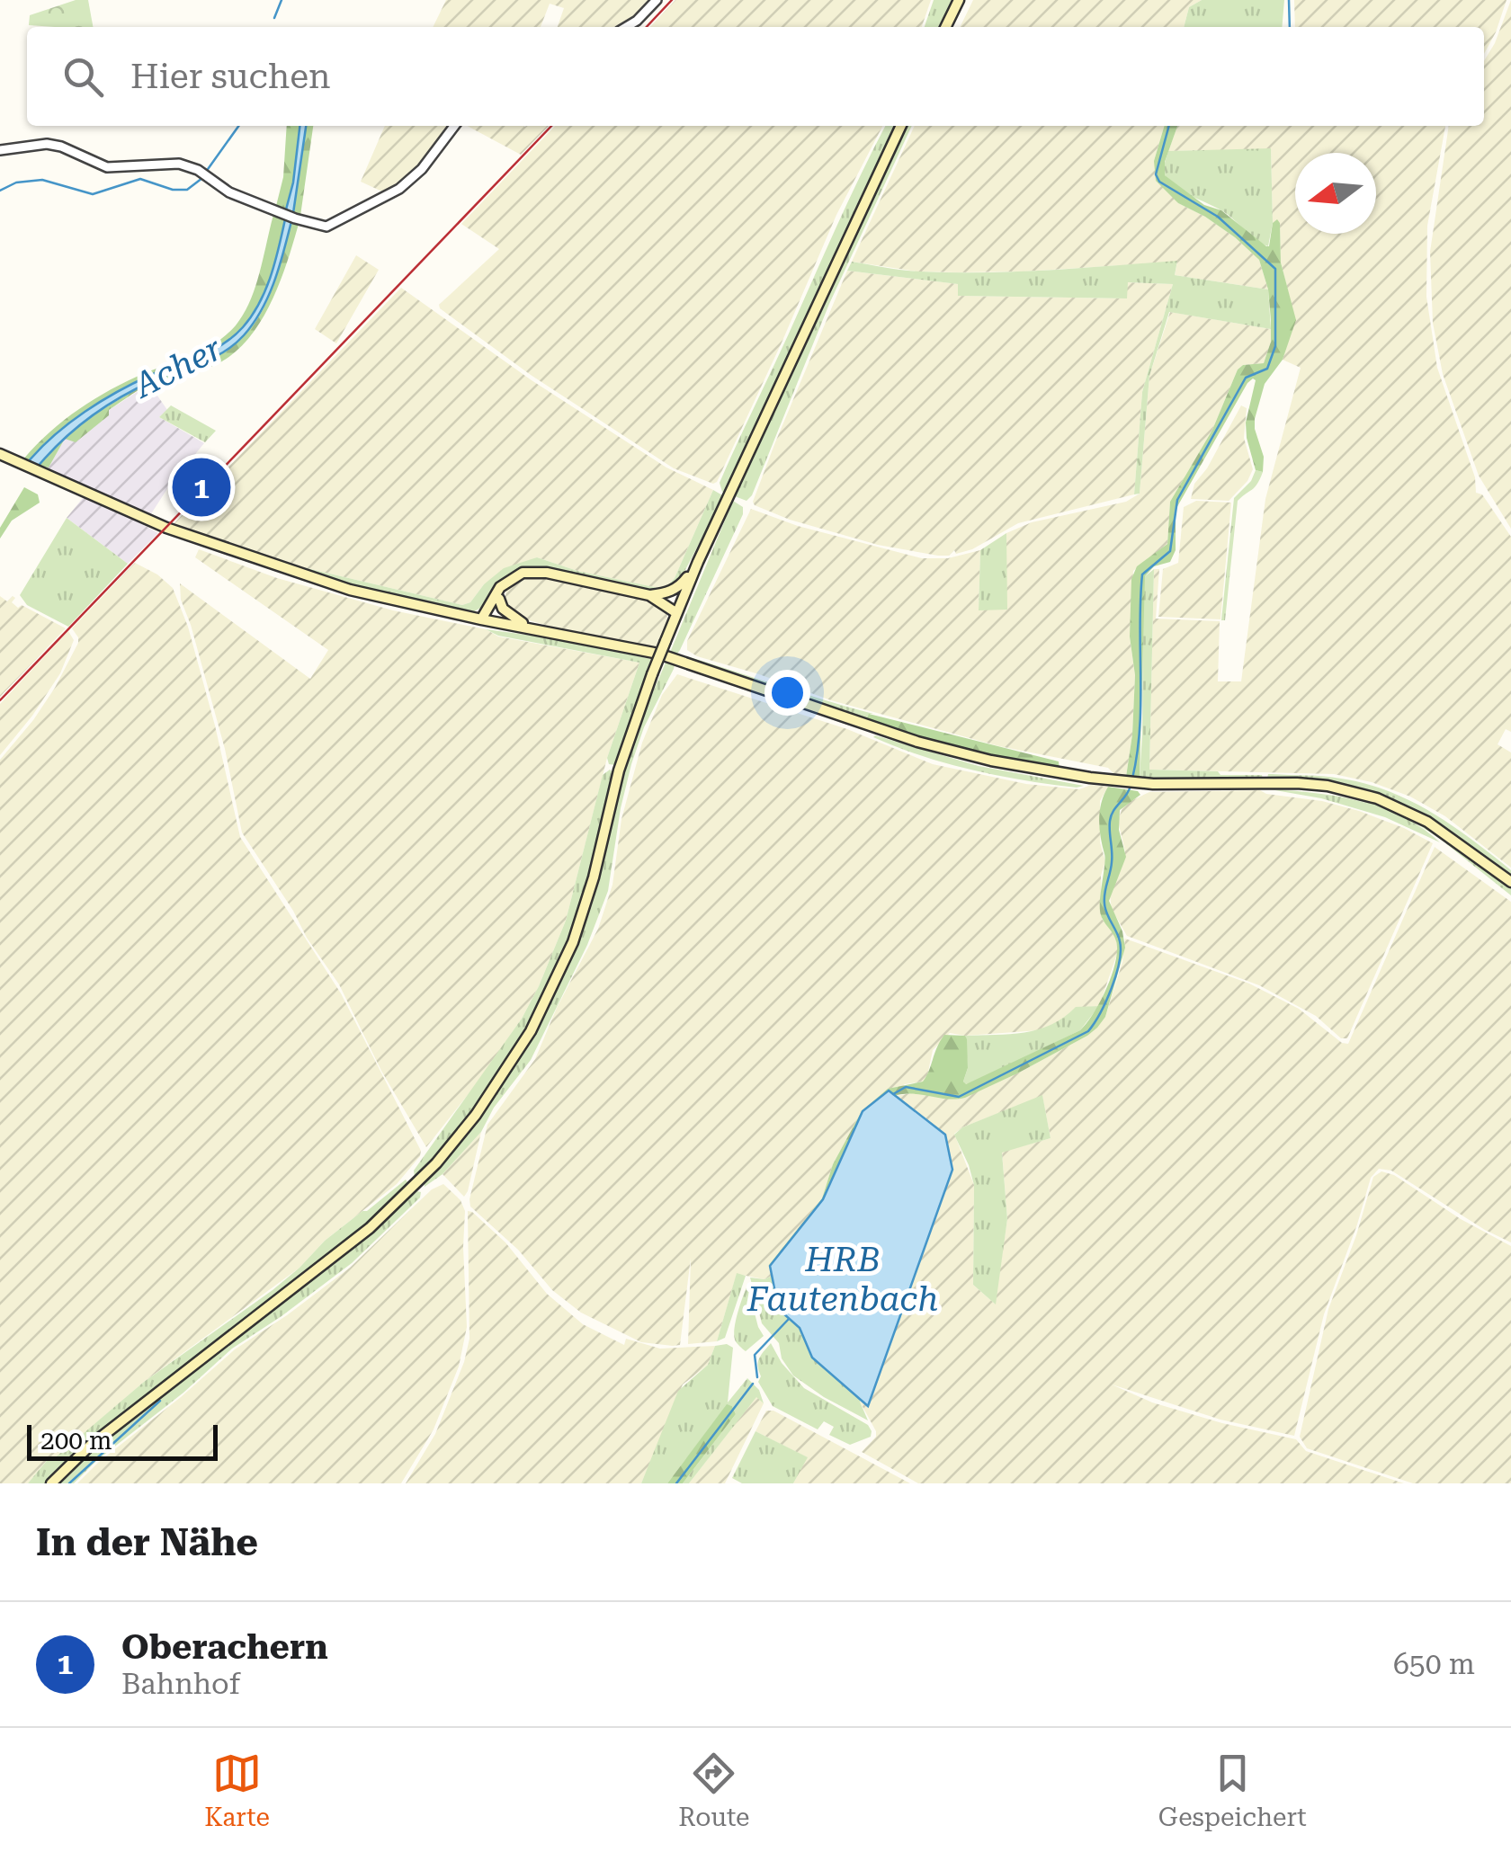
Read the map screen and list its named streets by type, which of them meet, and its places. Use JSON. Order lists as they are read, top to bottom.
{
  "water": ["Acher", "HRB Fautenbach"],
  "scale_bar": "200 m",
  "north": "left",
  "page": {
    "search": "Hier suchen",
    "pins": "1",
    "scale": "200 m",
    "heading": "In der Nähe",
    "list": [
      {
        "mark": "1",
        "name": "Oberachern",
        "note": "Bahnhof",
        "value": "650 m"
      }
    ],
    "nav": ["Karte", "Route", "Gespeichert"]
  }
}
